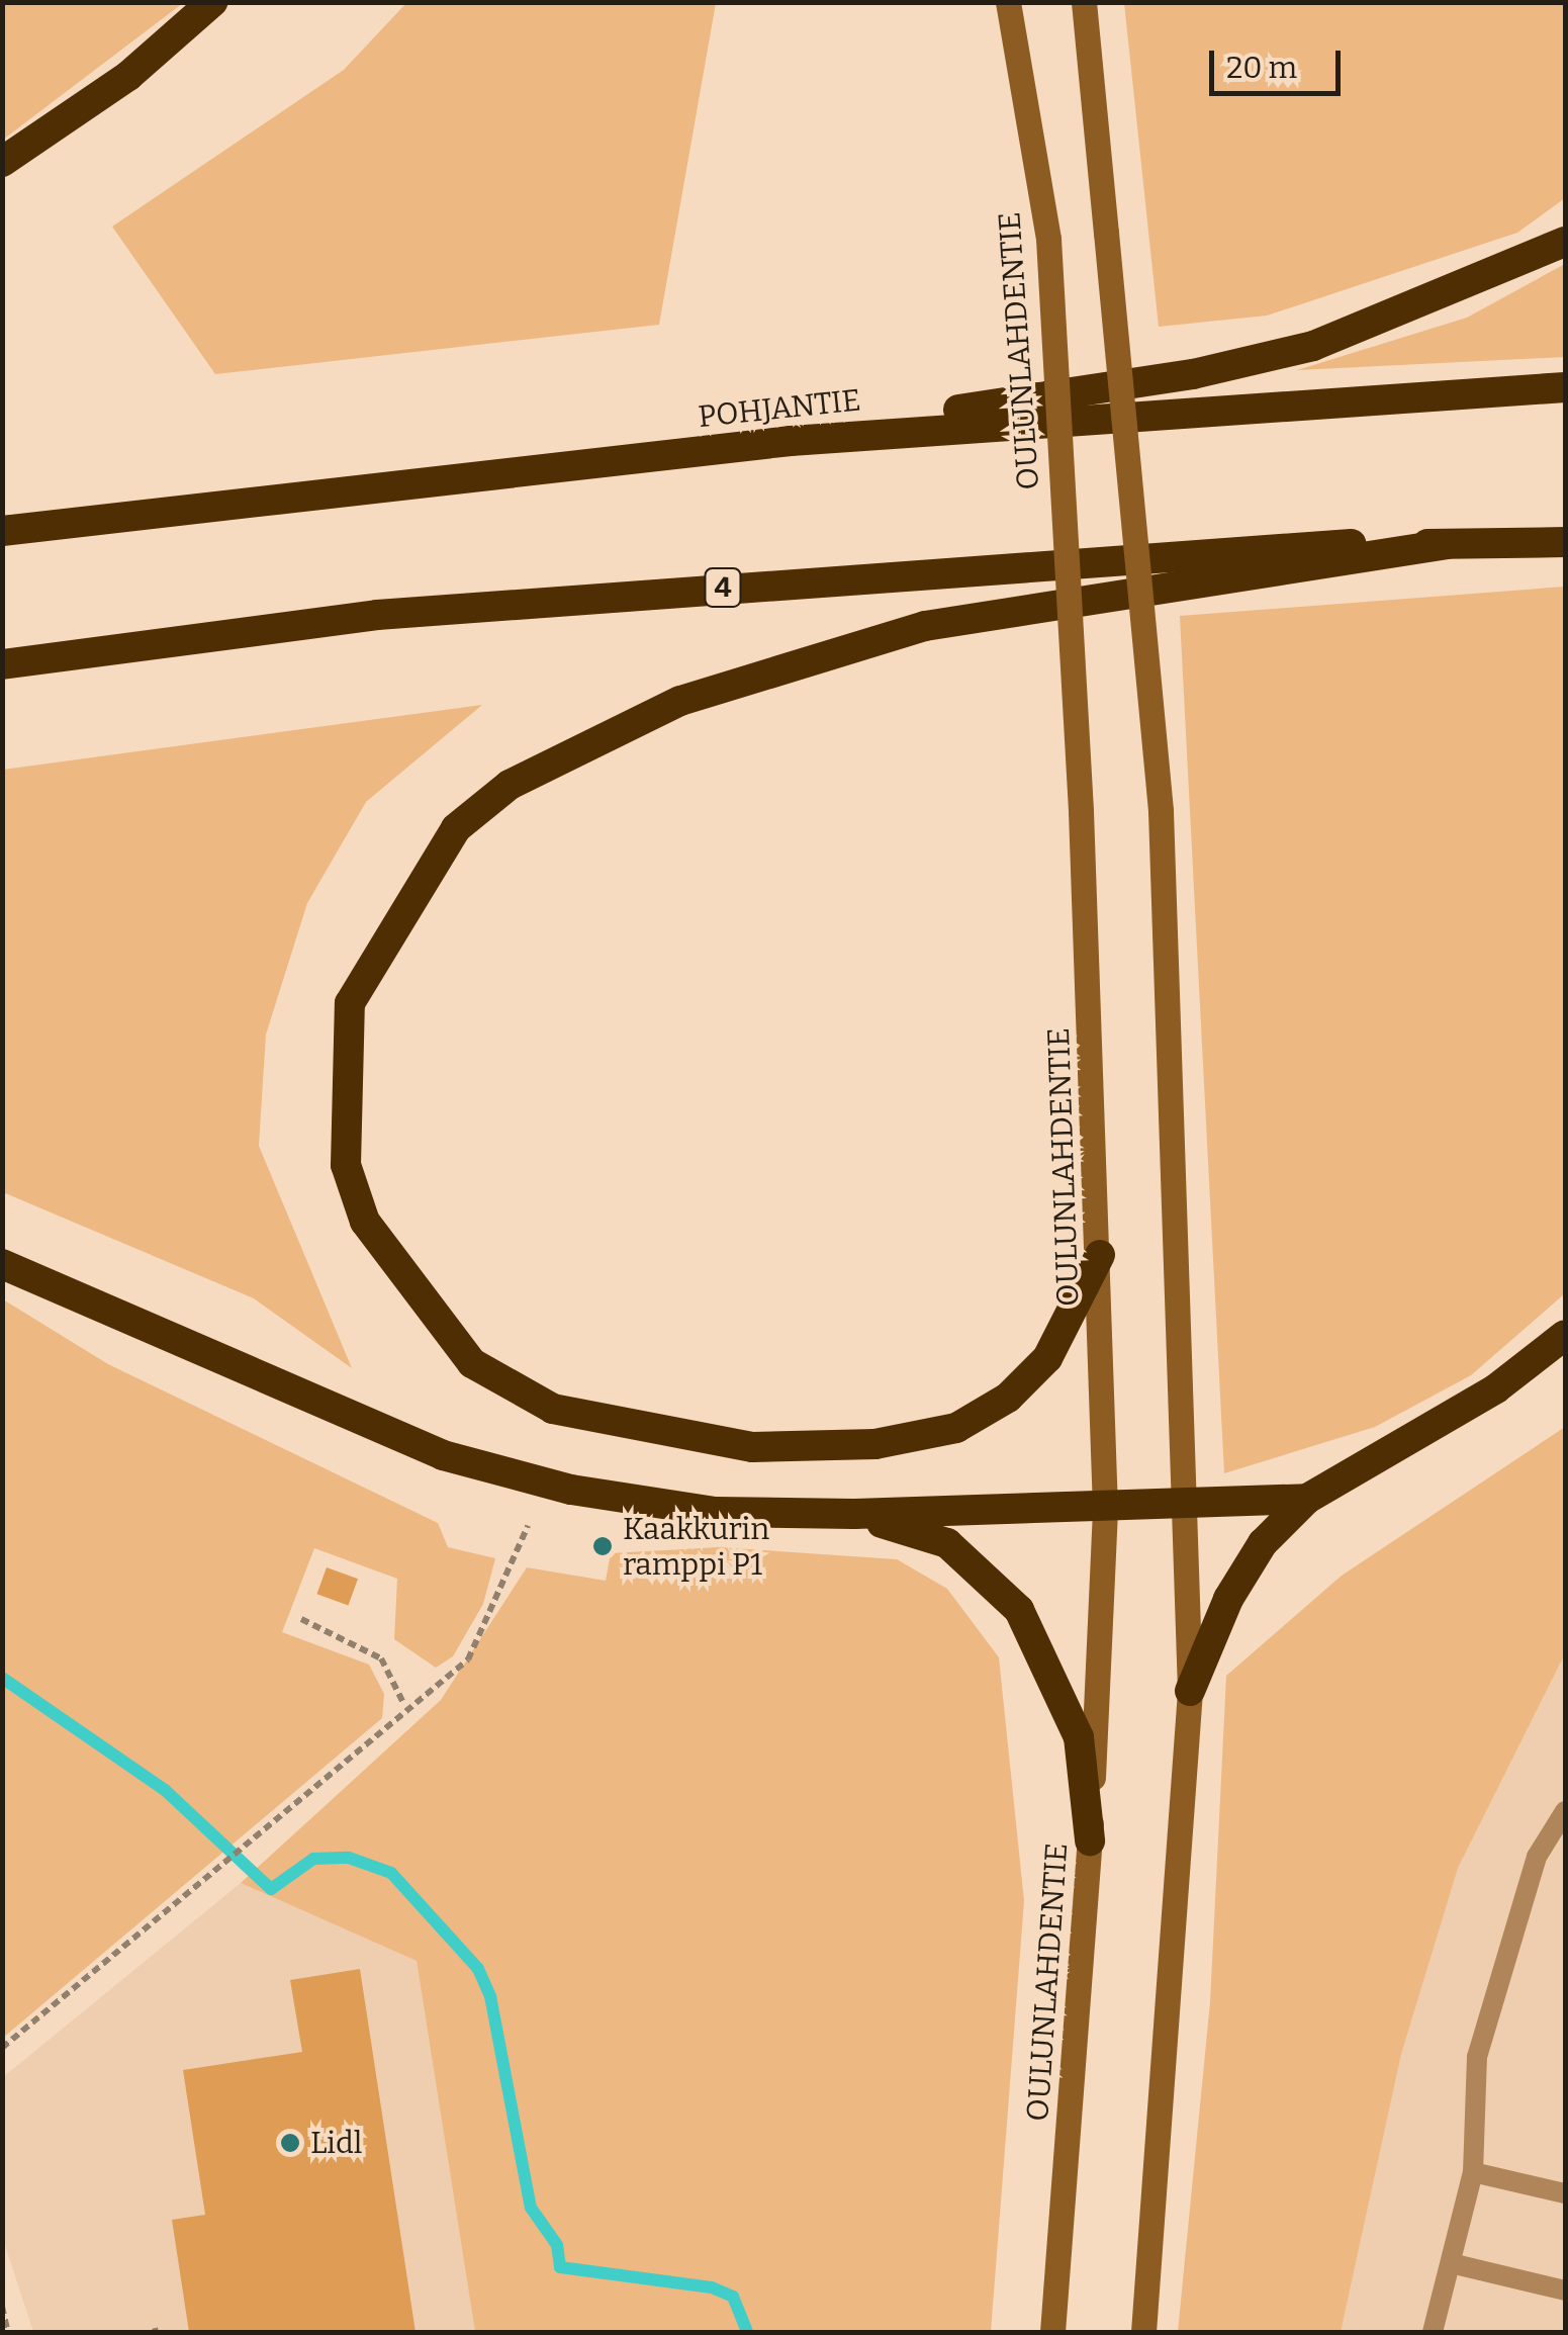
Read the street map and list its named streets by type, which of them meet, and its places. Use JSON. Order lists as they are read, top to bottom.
{
  "streets": {
    "highway": ["POHJANTIE", "4"],
    "main road": ["OULUNLAHDENTIE"]
  },
  "places": ["Kaakkurin ramppi P1", "Lidl"],
  "scale_bar": "20 m"
}
